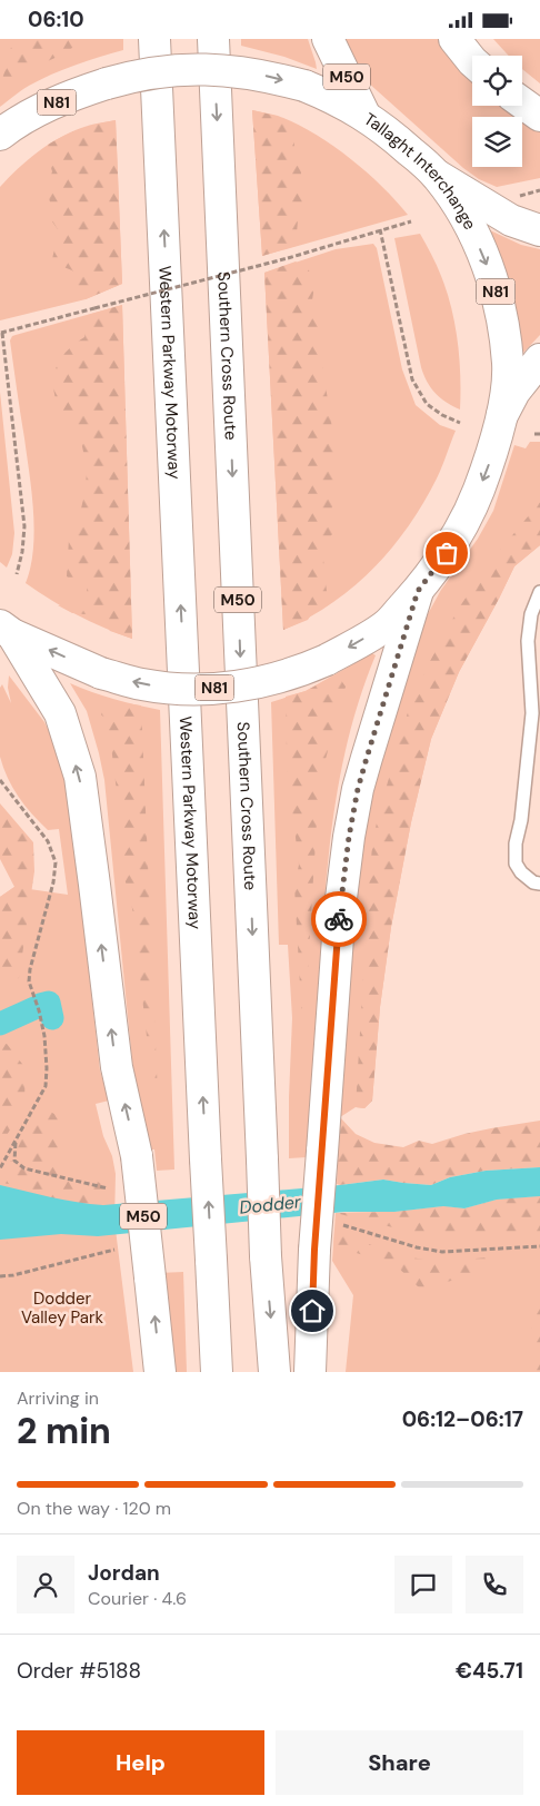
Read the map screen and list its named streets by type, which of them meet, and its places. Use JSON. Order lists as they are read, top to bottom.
{
  "streets": {
    "main road": [
      "M50",
      "N81",
      "Tallaght Interchange",
      "Southern Cross Route",
      "Western Parkway Motorway"
    ]
  },
  "crossings": [
    ["M50", "N81"],
    ["M50", "Tallaght Interchange"],
    ["N81", "Tallaght Interchange"]
  ],
  "water": ["Dodder"],
  "parks": ["Dodder Valley Park"],
  "page": {
    "status": "06:10",
    "heading": ["2 min", "Arriving in", "06:12–06:17"],
    "panel": [
      "Jordan",
      "Courier · 4.6",
      "Order #5188",
      "€45.71"
    ],
    "bar": "On the way · 120 m",
    "buttons": ["Help", "Share"]
  }
}
